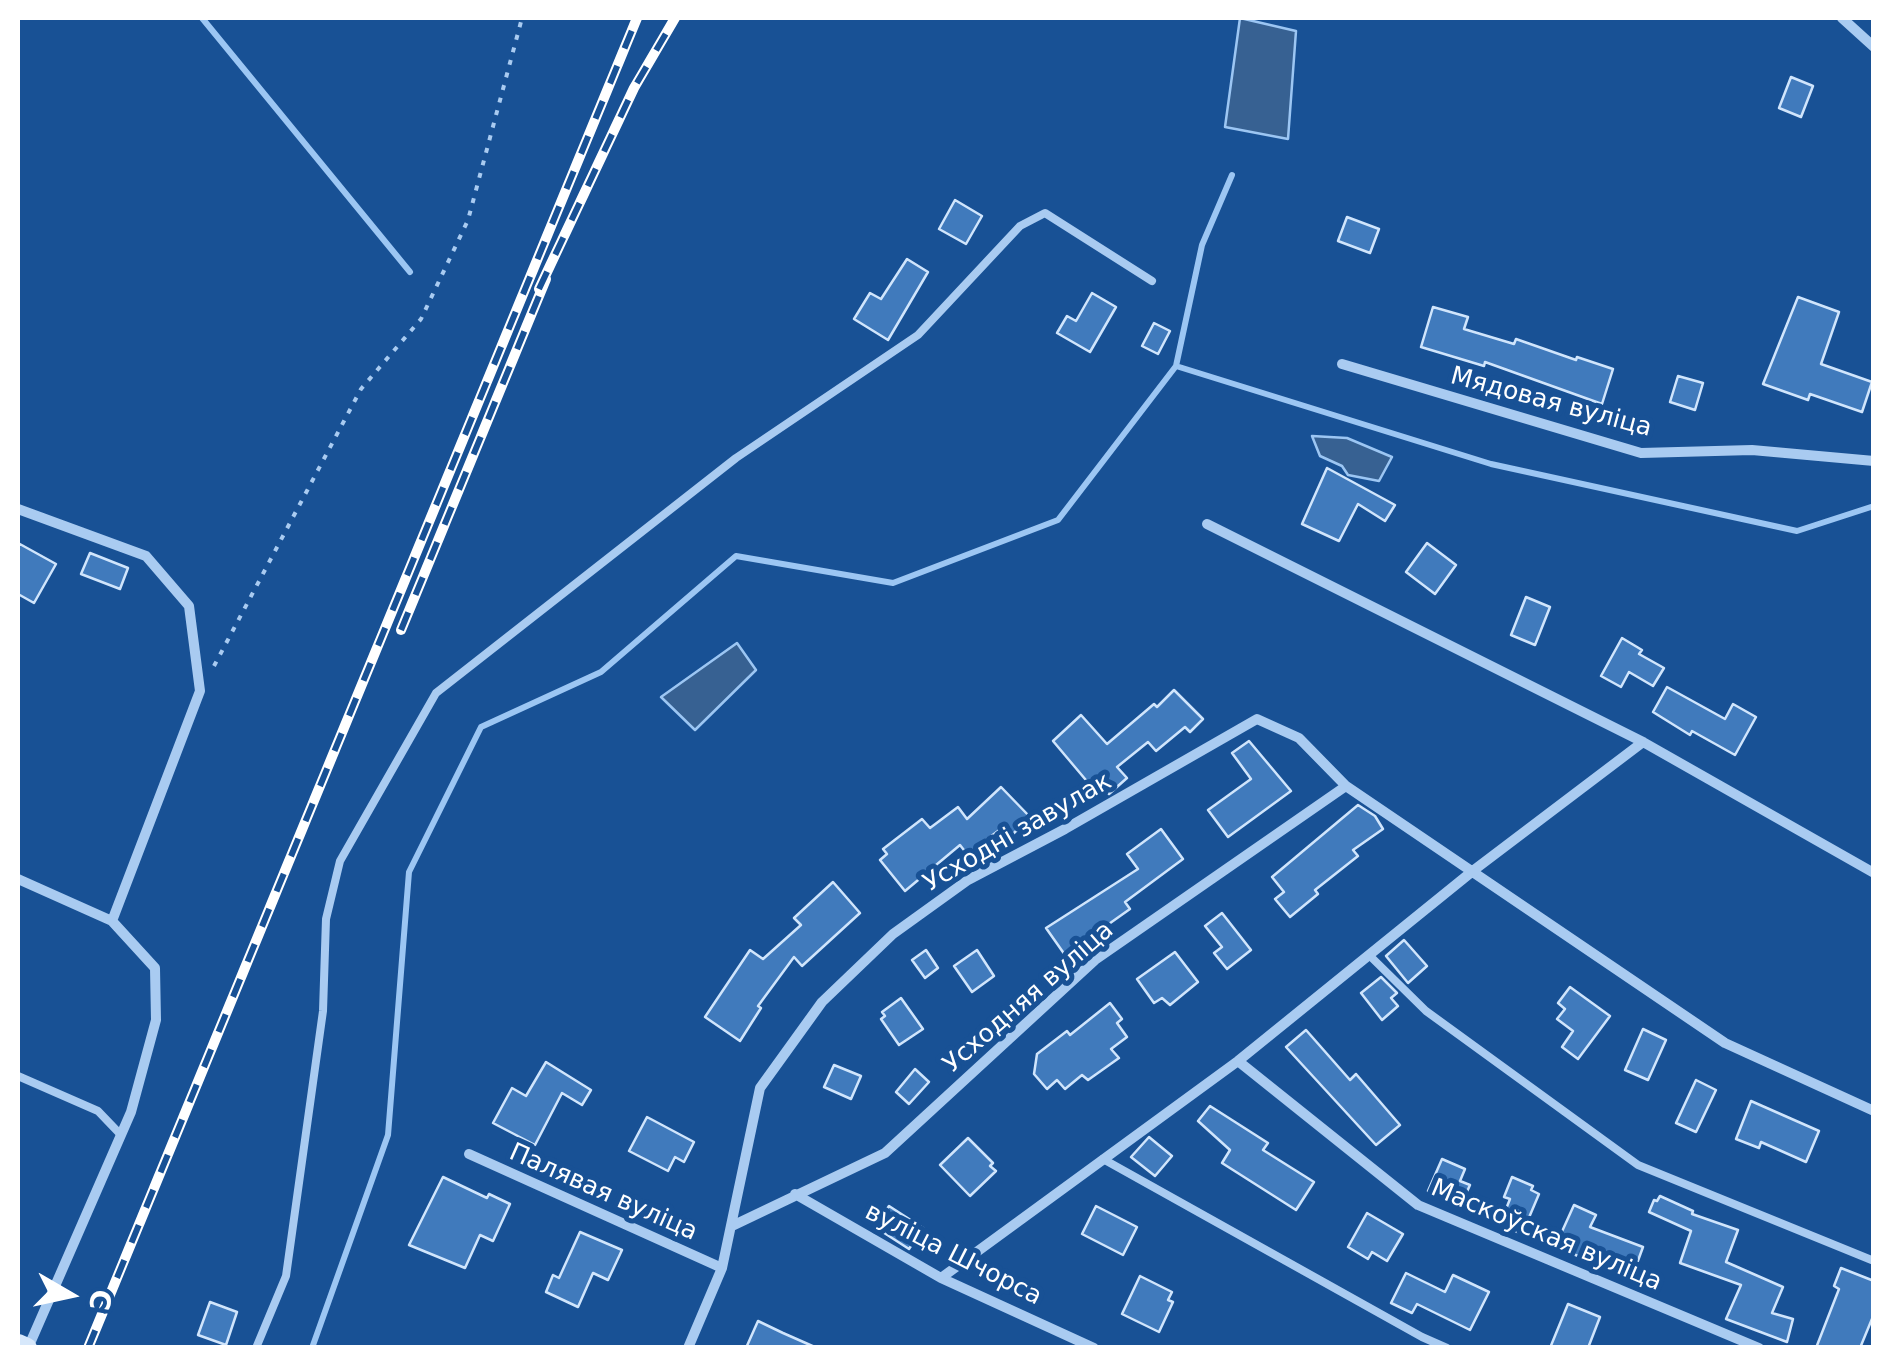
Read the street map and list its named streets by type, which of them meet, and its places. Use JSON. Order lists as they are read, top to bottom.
{
  "streets": {
    "street": [
      "Мядовая вуліца",
      "Усходні завулак",
      "Усходняя вуліца",
      "Палявая вуліца",
      "Маскоўская вуліца",
      "вуліца Шчорса"
    ]
  },
  "crossings": [
    ["Усходні завулак", "Усходняя вуліца"],
    ["Усходні завулак", "Палявая вуліца"],
    ["Усходняя вуліца", "вуліца Шчорса"]
  ],
  "north": "right"
}
